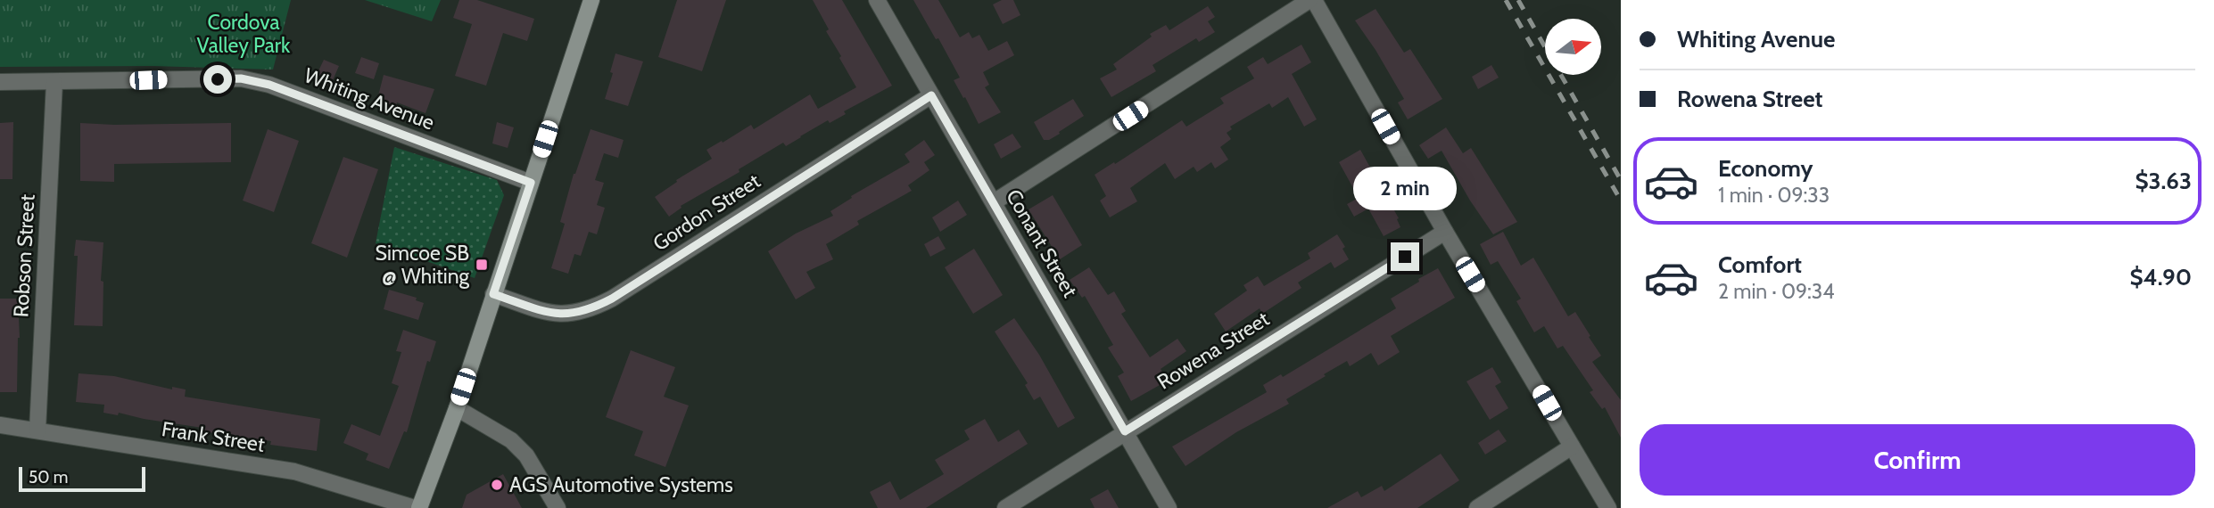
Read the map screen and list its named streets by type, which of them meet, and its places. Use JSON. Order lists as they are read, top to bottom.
{
  "streets": {
    "street": [
      "Whiting Avenue",
      "Gordon Street",
      "Conant Street",
      "Robson Street",
      "Rowena Street",
      "Frank Street"
    ]
  },
  "crossings": [
    ["Whiting Avenue", "Robson Street"],
    ["Gordon Street", "Conant Street"],
    ["Conant Street", "Rowena Street"],
    ["Robson Street", "Frank Street"]
  ],
  "parks": ["Cordova Valley Park"],
  "places": {
    "transit": ["Simcoe SB @ Whiting"],
    "other": ["AGS Automotive Systems"]
  },
  "scale_bar": "50 m",
  "north": "right",
  "page": {
    "banner": ["Whiting Avenue", "Rowena Street"],
    "list": [
      {
        "name": "Economy",
        "note": "1 min · 09:33",
        "value": "$3.63"
      },
      {
        "name": "Comfort",
        "note": "2 min · 09:34",
        "value": "$4.90"
      }
    ],
    "bubble": "2 min",
    "buttons": "Confirm",
    "scale": "50 m"
  }
}
